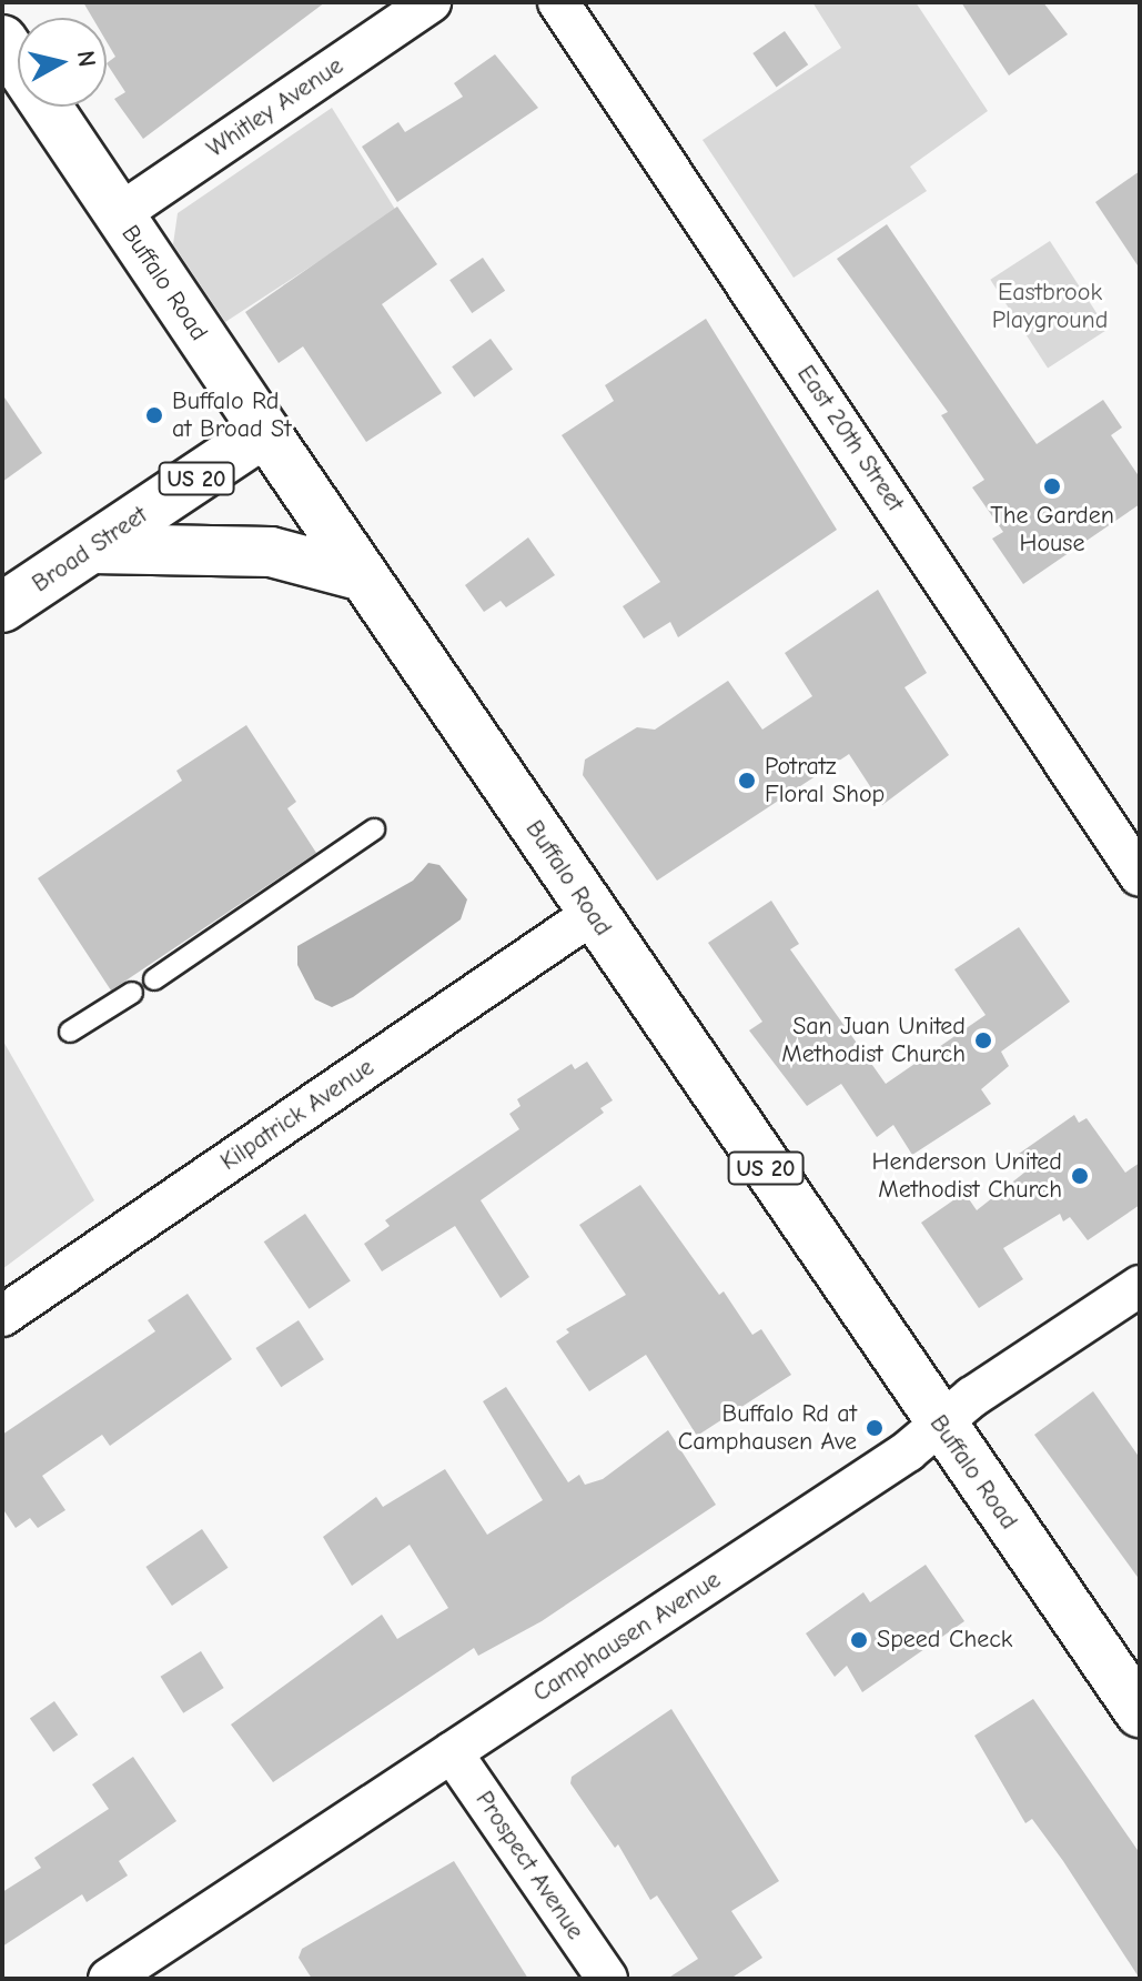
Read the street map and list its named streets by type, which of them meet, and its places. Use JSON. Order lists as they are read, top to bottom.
{
  "streets": {
    "main road": ["Buffalo Road", "US 20", "Broad Street"],
    "street": [
      "Whitley Avenue",
      "East 20th Street",
      "Kilpatrick Avenue",
      "Camphausen Avenue",
      "Prospect Avenue"
    ]
  },
  "crossings": [
    ["Whitley Avenue", "Buffalo Road"],
    ["Buffalo Road", "Broad Street"],
    ["Buffalo Road", "Kilpatrick Avenue"],
    ["Buffalo Road", "Camphausen Avenue"],
    ["Camphausen Avenue", "Prospect Avenue"]
  ],
  "parks": ["Eastbrook Playground"],
  "places": [
    "Buffalo Rd at Broad St",
    "The Garden House",
    "Potratz Floral Shop",
    "San Juan United Methodist Church",
    "Henderson United Methodist Church",
    "Buffalo Rd at Camphausen Ave",
    "Speed Check"
  ],
  "north": "right"
}
